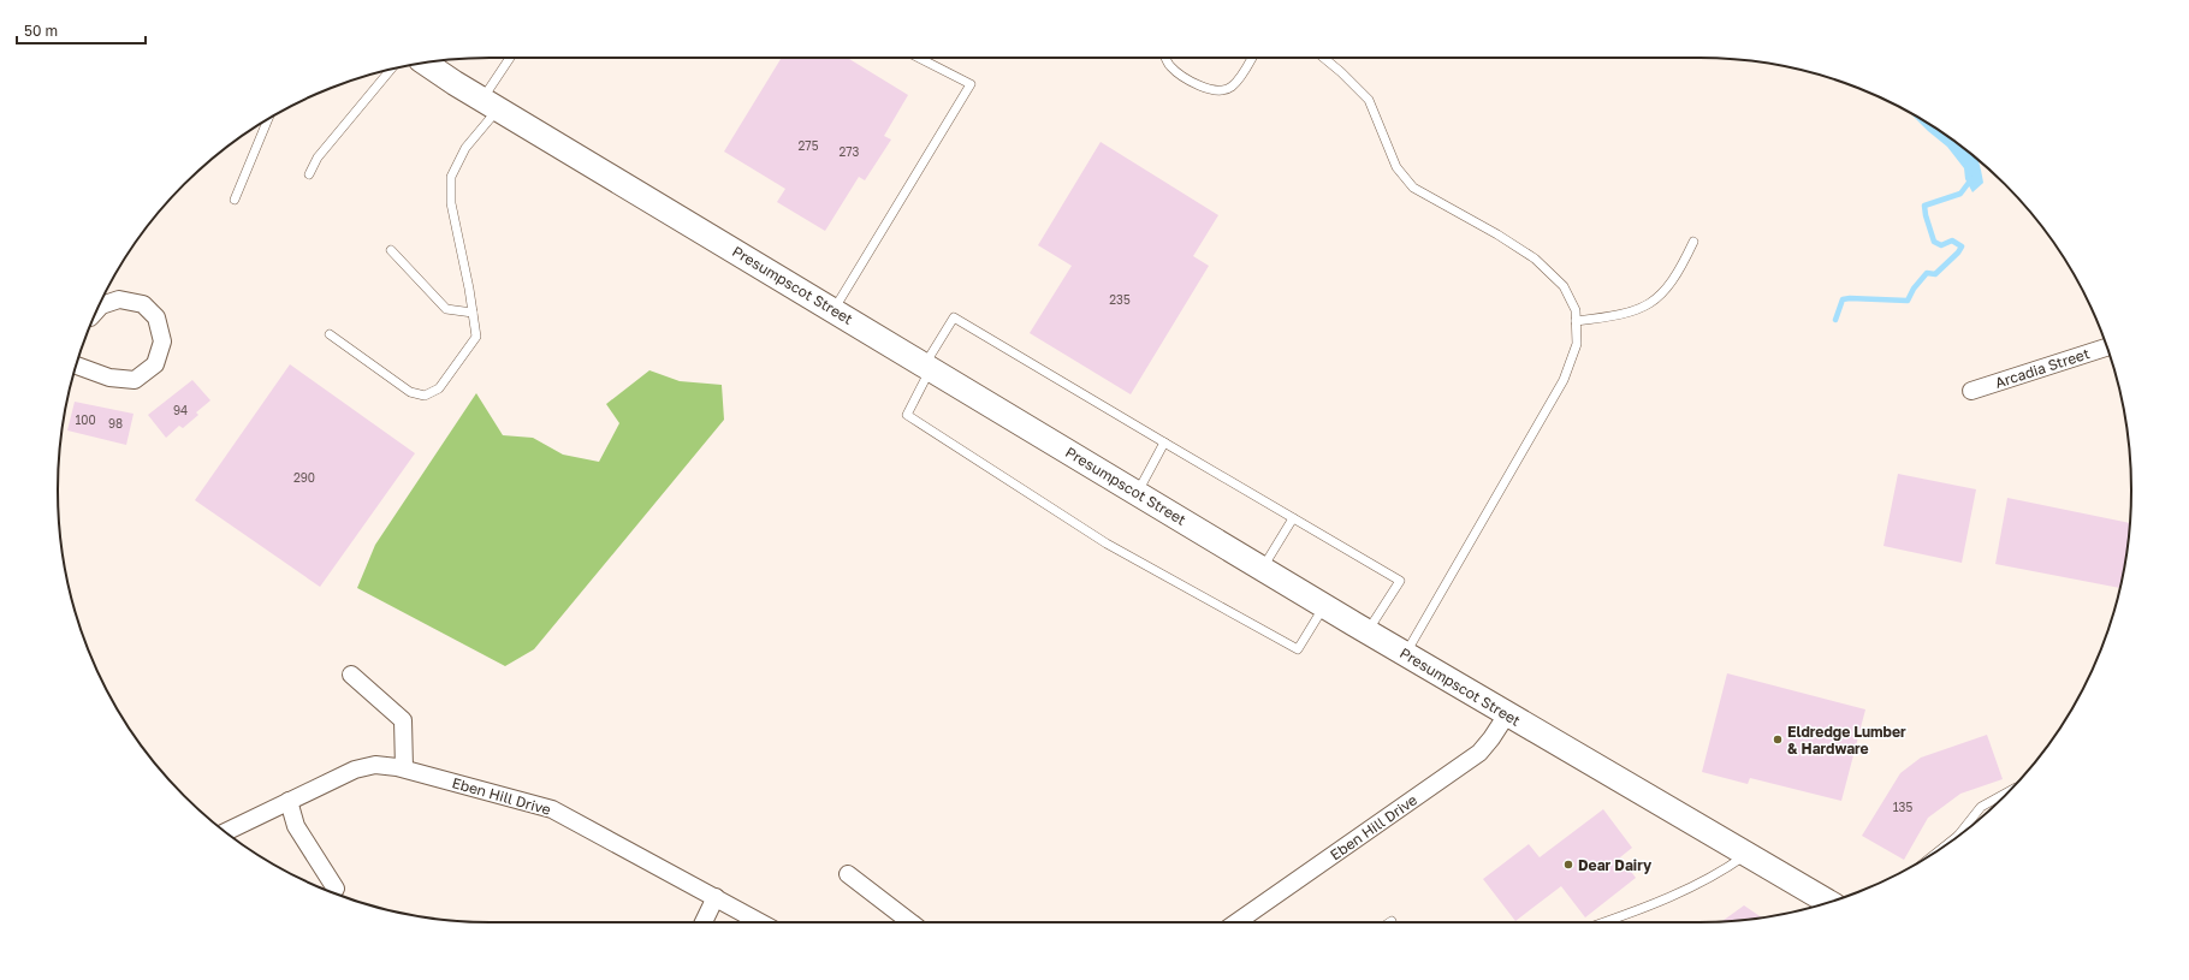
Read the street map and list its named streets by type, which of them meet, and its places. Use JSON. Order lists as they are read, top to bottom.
{
  "streets": {
    "street": ["Presumpscot Street", "Arcadia Street", "Eben Hill Drive"]
  },
  "crossings": [
    ["Presumpscot Street", "Eben Hill Drive"]
  ],
  "places": ["Eldredge Lumber & Hardware", "Dear Dairy"],
  "house_numbers": [
    "275",
    "273",
    "235",
    "94",
    "100",
    "98",
    "290",
    "135"
  ],
  "scale_bar": "50 m"
}
